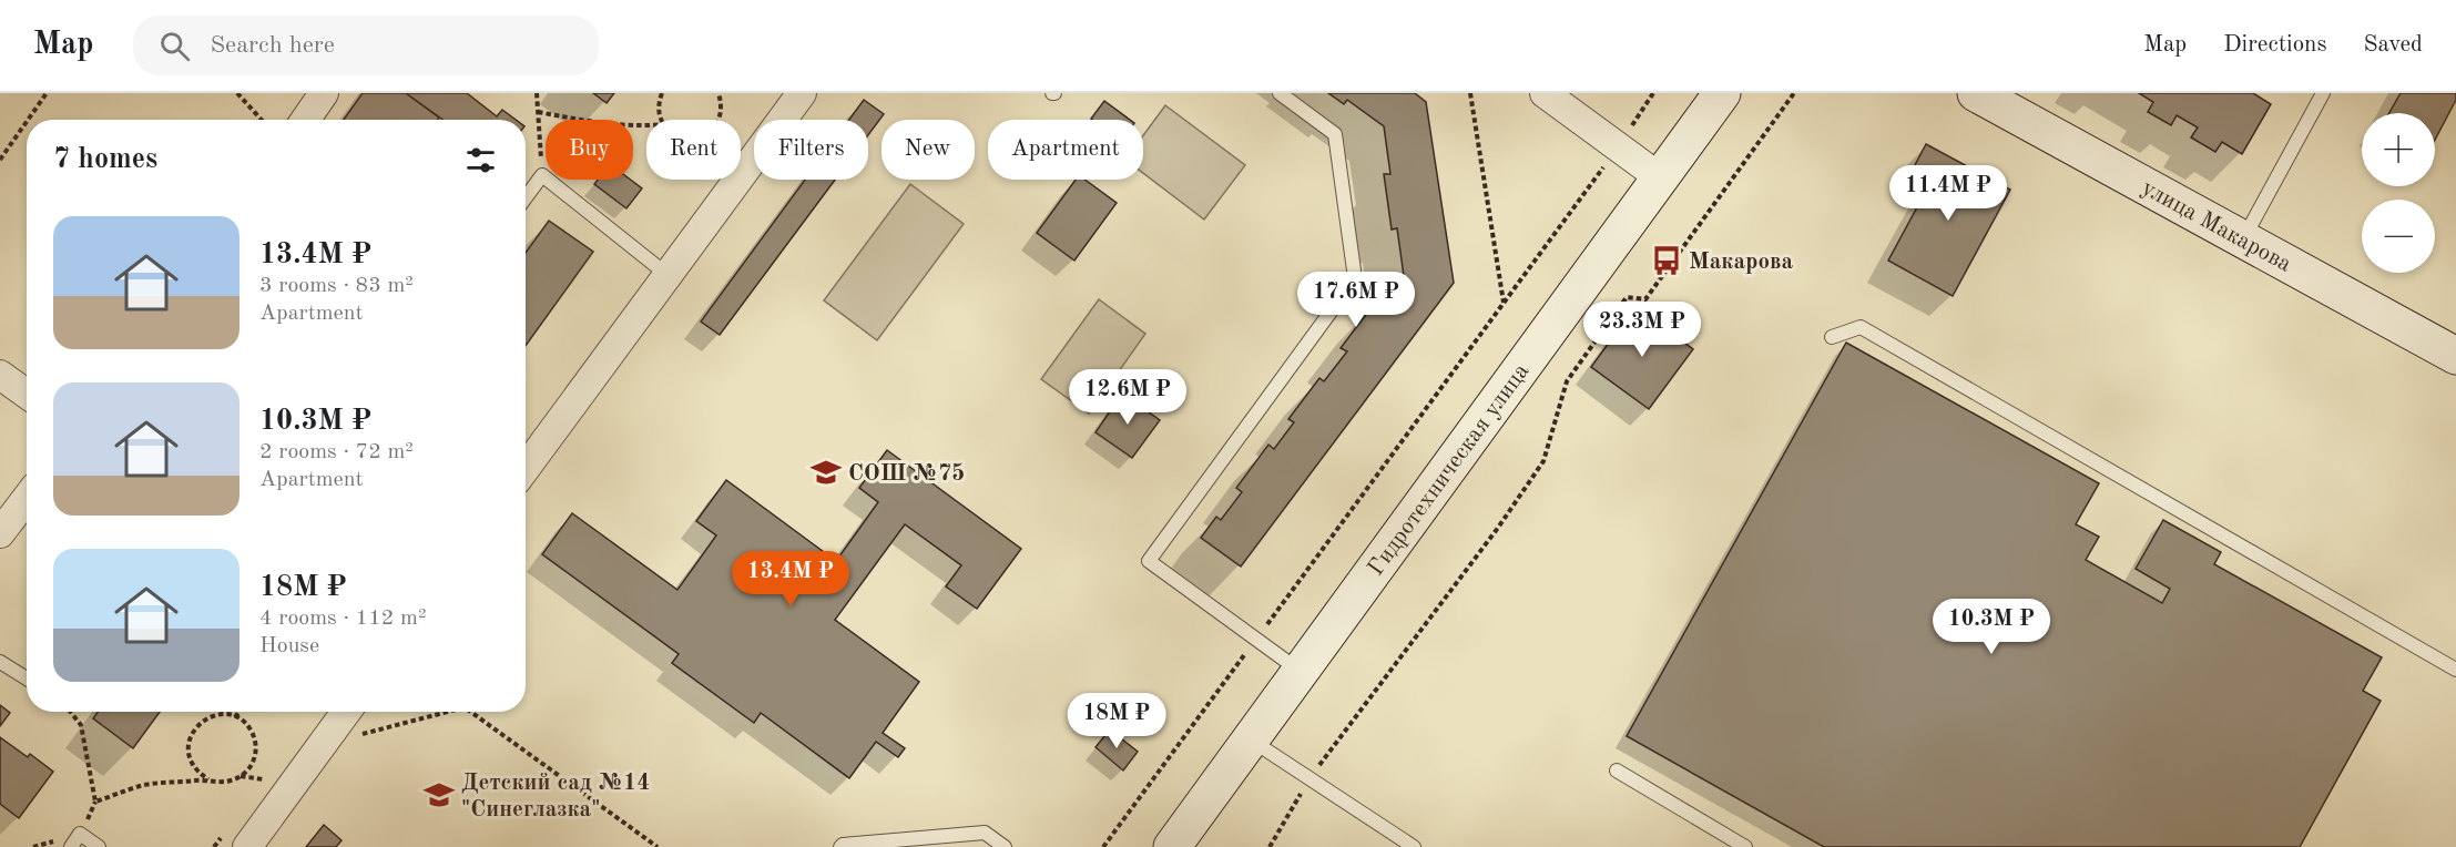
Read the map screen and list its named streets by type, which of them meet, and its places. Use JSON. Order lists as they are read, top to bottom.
{
  "streets": {
    "main road": ["улица Макарова", "Гидротехническая улица"]
  },
  "places": {
    "bus stop": ["Макарова"],
    "school or university": ["СОШ №75", "Детский сад №14 \"Синеглазка\""]
  },
  "page": {
    "header": "Map",
    "search": "Search here",
    "nav": ["Map", "Directions", "Saved"],
    "map_buttons": ["+", "−"],
    "chip": [
      "Buy",
      "Rent",
      "Filters",
      "New",
      "Apartment"
    ],
    "heading": "7 homes",
    "price": [
      "11.4M ₽",
      "17.6M ₽",
      "23.3M ₽",
      "12.6M ₽",
      "13.4M ₽",
      "10.3M ₽",
      "18M ₽"
    ],
    "list": [
      {
        "name": "13.4M ₽",
        "note": "3 rooms · 83 m² · Apartment"
      },
      {
        "name": "10.3M ₽",
        "note": "2 rooms · 72 m² · Apartment"
      },
      {
        "name": "18M ₽",
        "note": "4 rooms · 112 m² · House"
      }
    ]
  }
}
